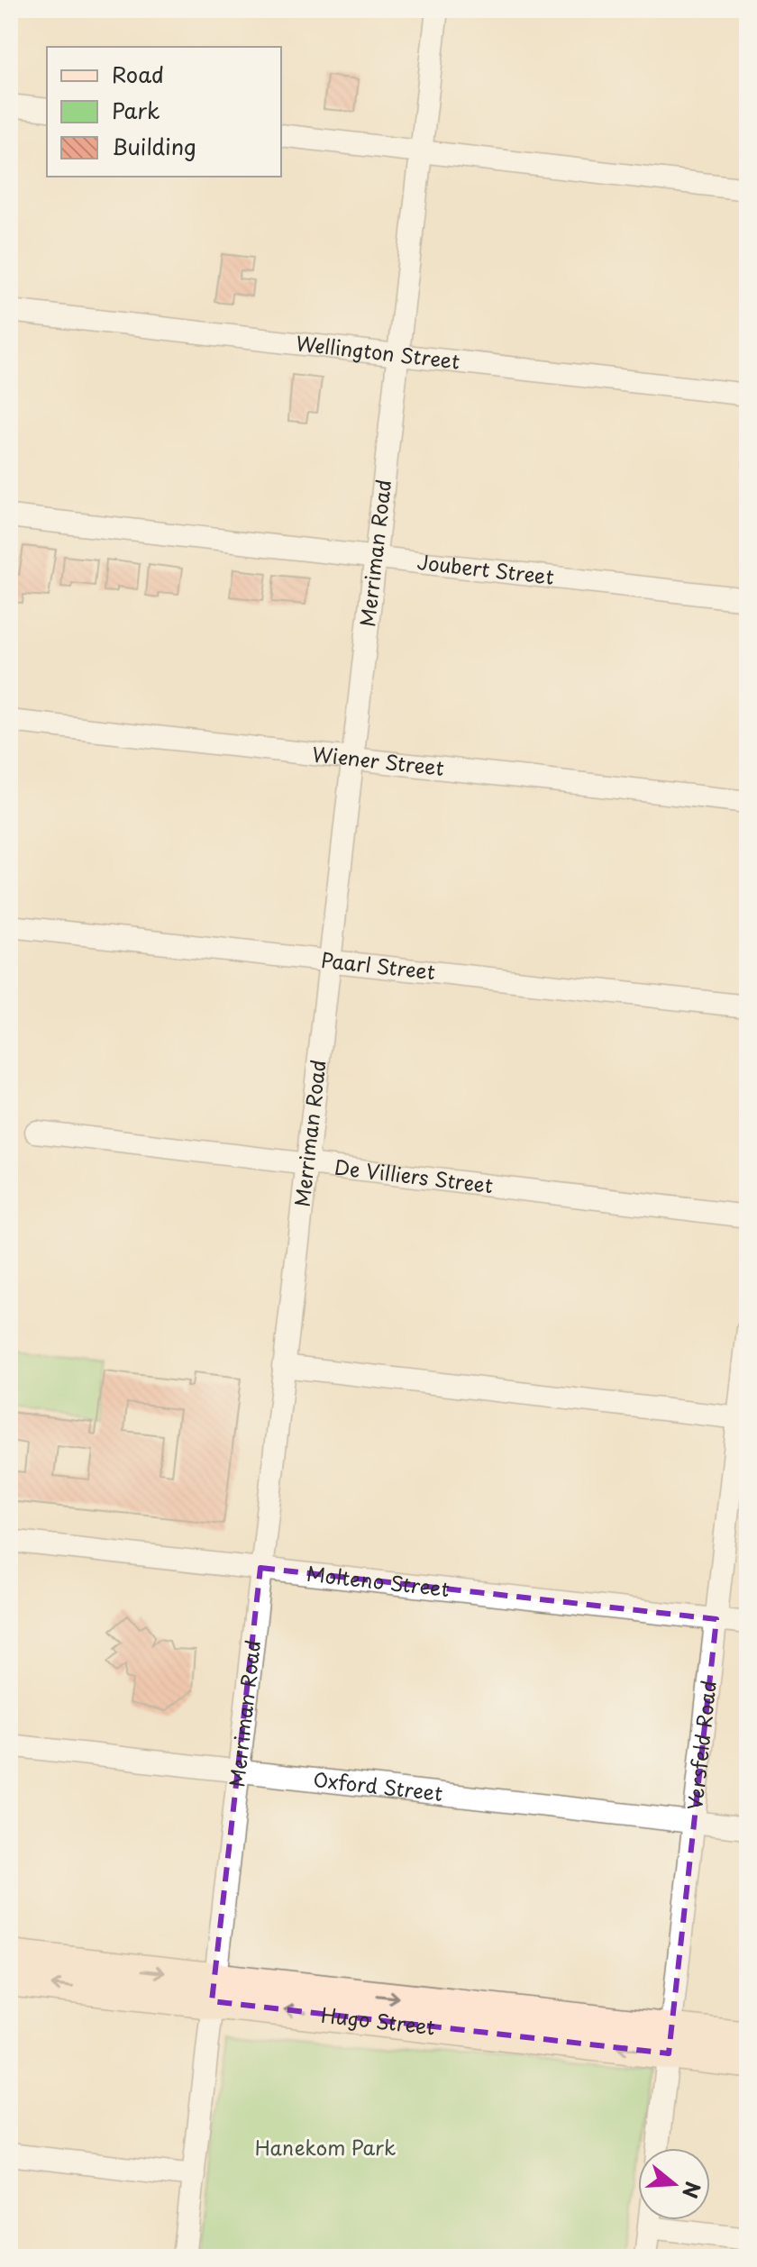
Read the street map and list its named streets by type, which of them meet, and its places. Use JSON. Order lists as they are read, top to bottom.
{
  "streets": {
    "street": [
      "Wellington Street",
      "Merriman Road",
      "Joubert Street",
      "Wiener Street",
      "Paarl Street",
      "De Villiers Street",
      "Molteno Street",
      "Versfeld Road",
      "Oxford Street",
      "Hugo Street"
    ]
  },
  "crossings": [
    ["Wellington Street", "Merriman Road"],
    ["Merriman Road", "Joubert Street"],
    ["Merriman Road", "Wiener Street"],
    ["Merriman Road", "Paarl Street"],
    ["Merriman Road", "De Villiers Street"],
    ["Merriman Road", "Molteno Street"],
    ["Merriman Road", "Oxford Street"],
    ["Merriman Road", "Hugo Street"],
    ["Molteno Street", "Versfeld Road"],
    ["Versfeld Road", "Oxford Street"],
    ["Versfeld Road", "Hugo Street"]
  ],
  "parks": ["Hanekom Park"],
  "legend": ["Road", "Park", "Building"],
  "north": "right"
}
